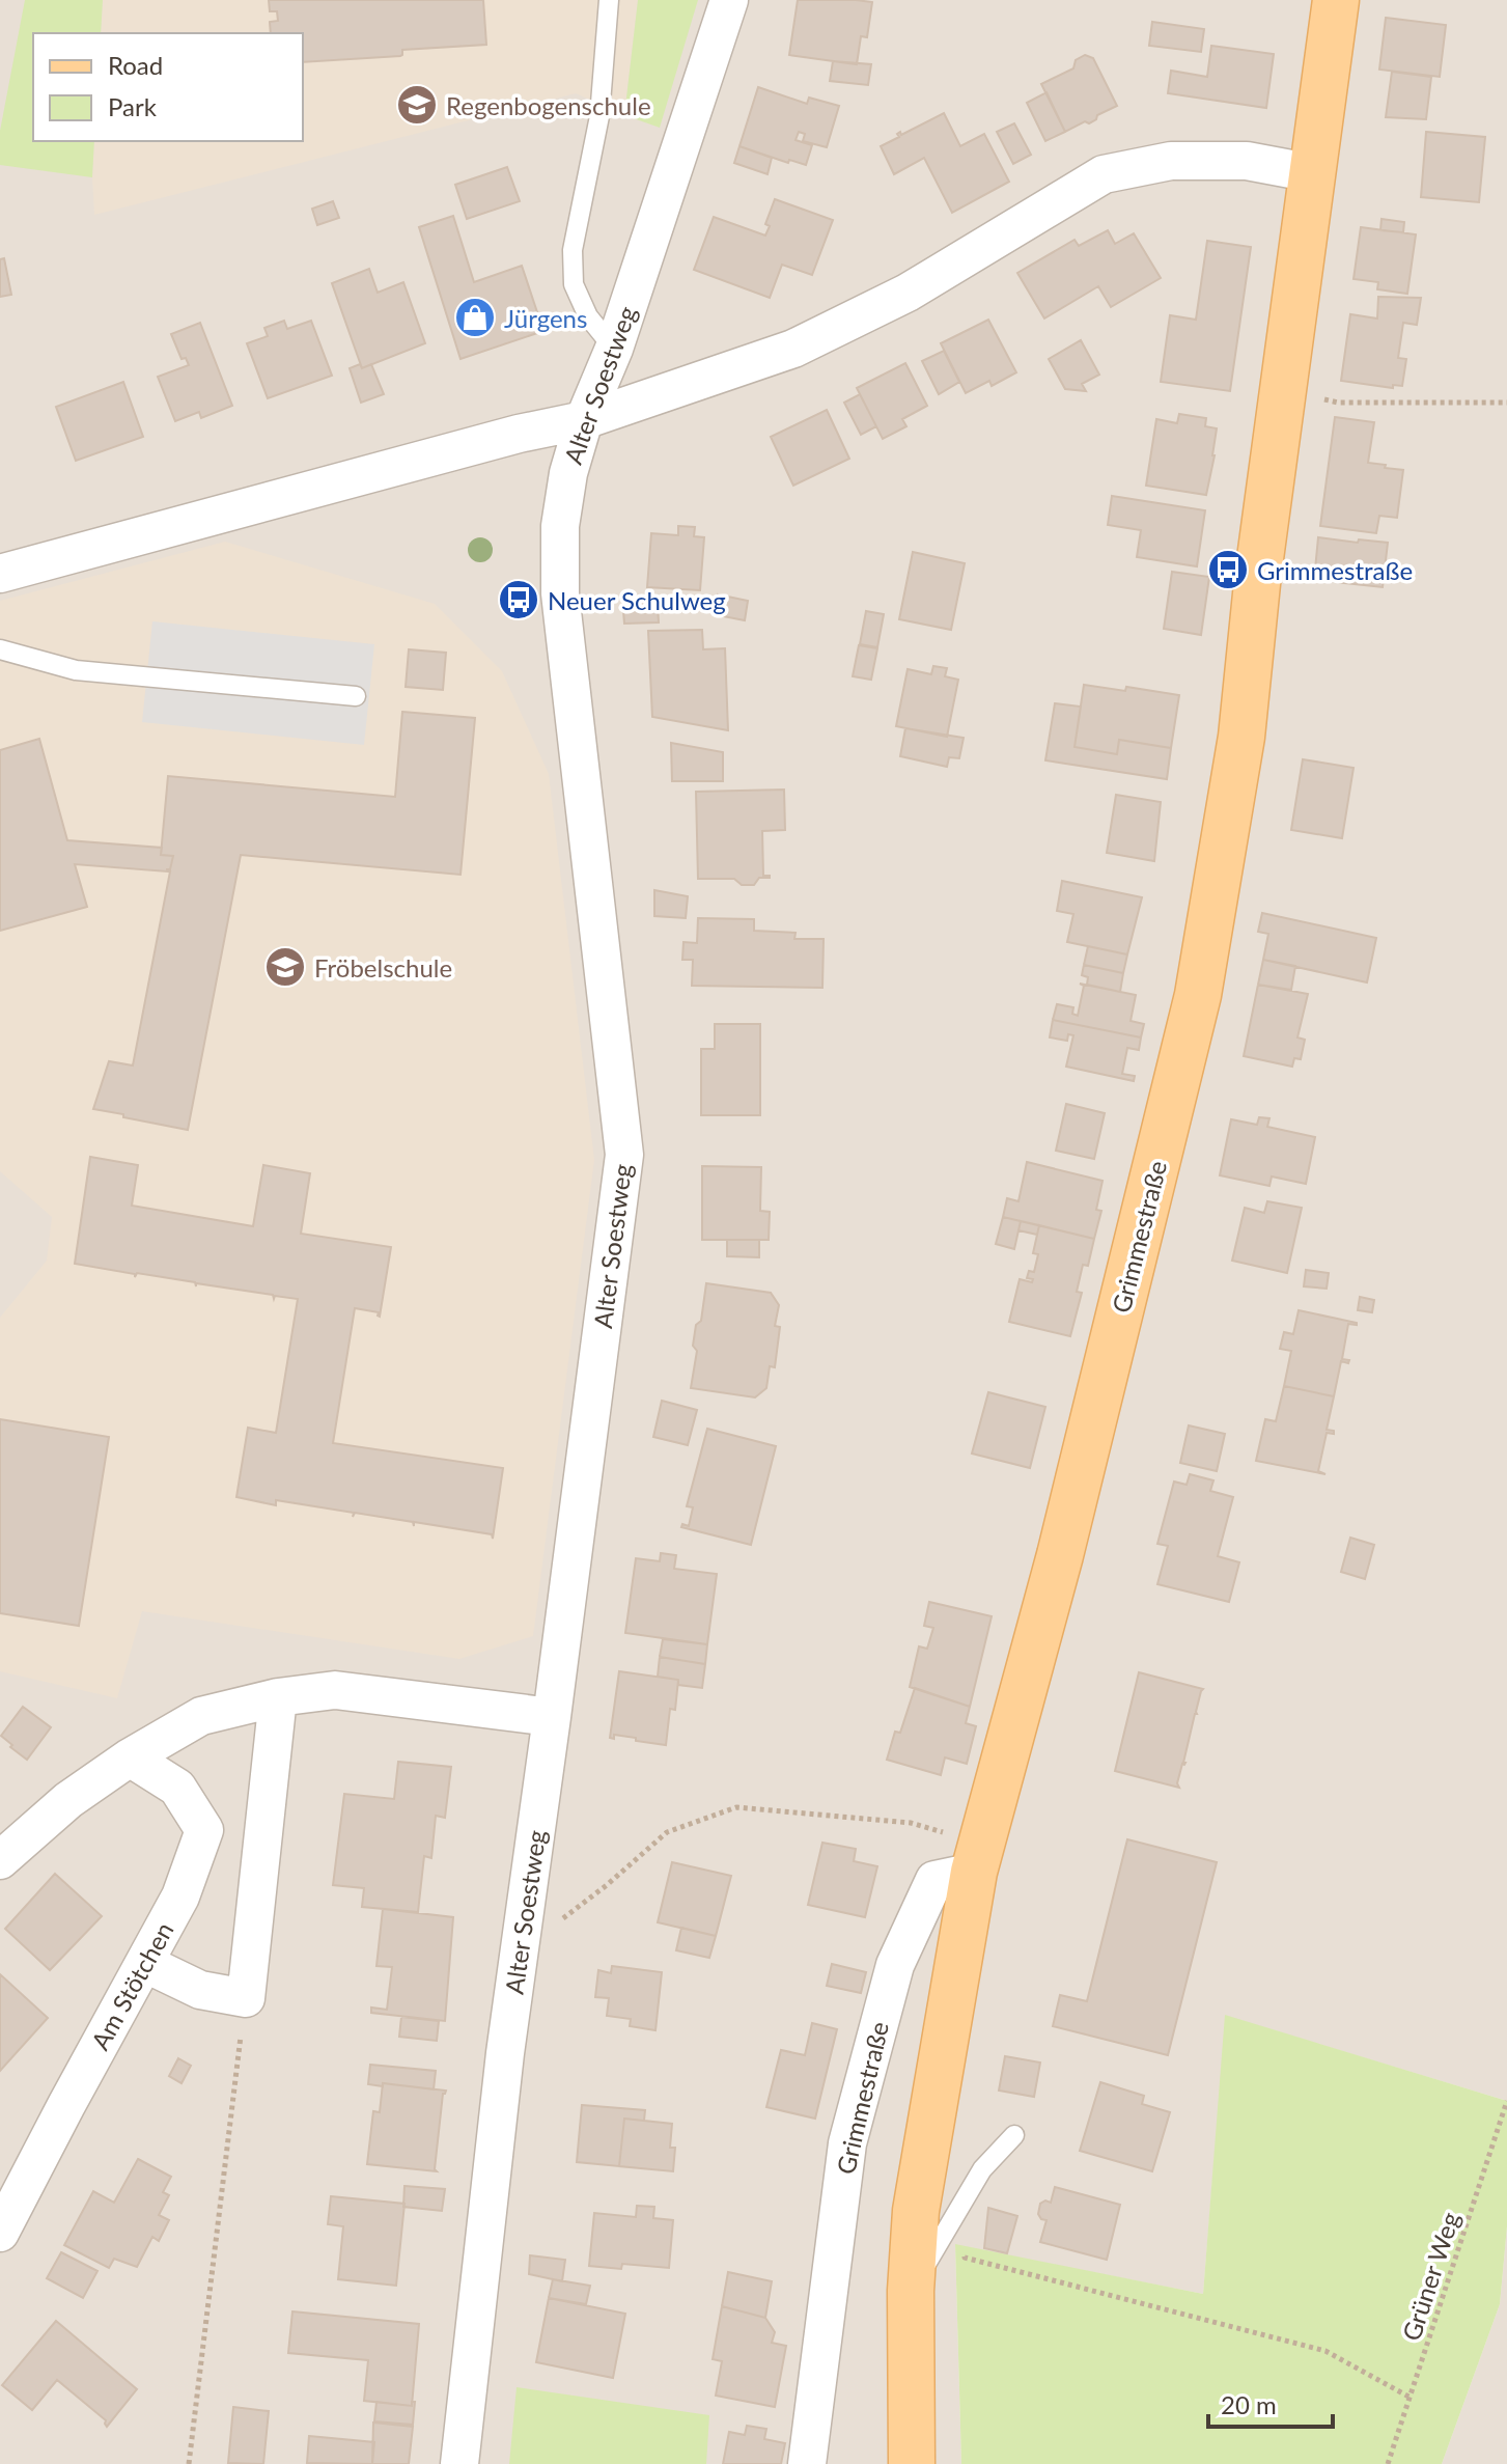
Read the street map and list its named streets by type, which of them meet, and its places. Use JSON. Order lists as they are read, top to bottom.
{
  "streets": {
    "main road": ["Grimmestraße"],
    "street": ["Alter Soestweg", "Am Stötchen"],
    "path": ["Grüner Weg"]
  },
  "places": {
    "school or university": ["Regenbogenschule", "Fröbelschule"],
    "shop": ["Jürgens"],
    "bus stop": ["Grimmestraße", "Neuer Schulweg"]
  },
  "legend": ["Road", "Park"],
  "scale_bar": "20 m"
}
